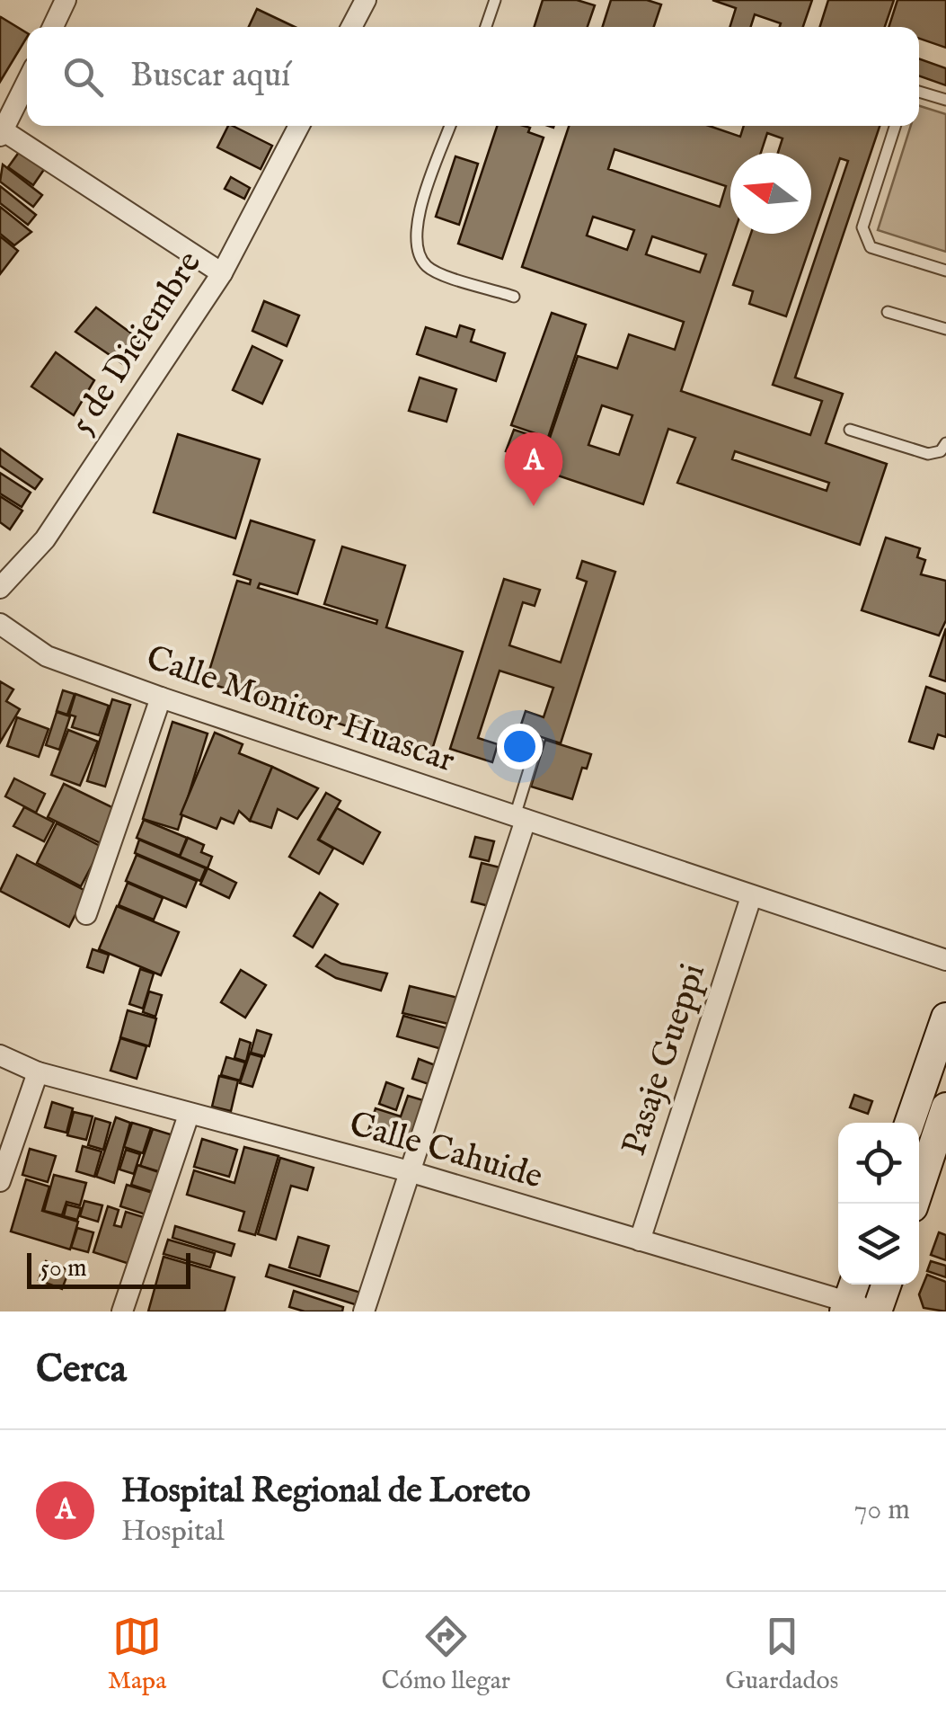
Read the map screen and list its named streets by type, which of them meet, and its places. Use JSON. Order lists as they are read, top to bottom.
{
  "streets": {
    "street": [
      "5 de Diciembre",
      "Calle Monitor Huascar",
      "Pasaje Gueppi",
      "Calle Cahuide"
    ]
  },
  "crossings": [
    ["Calle Monitor Huascar", "Pasaje Gueppi"],
    ["Pasaje Gueppi", "Calle Cahuide"]
  ],
  "scale_bar": "50 m",
  "north": "left",
  "page": {
    "search": "Buscar aquí",
    "pins": "A",
    "scale": "50 m",
    "heading": "Cerca",
    "list": [
      {
        "mark": "A",
        "name": "Hospital Regional de Loreto",
        "note": "Hospital",
        "value": "70 m"
      }
    ],
    "nav": ["Mapa", "Cómo llegar", "Guardados"]
  }
}
